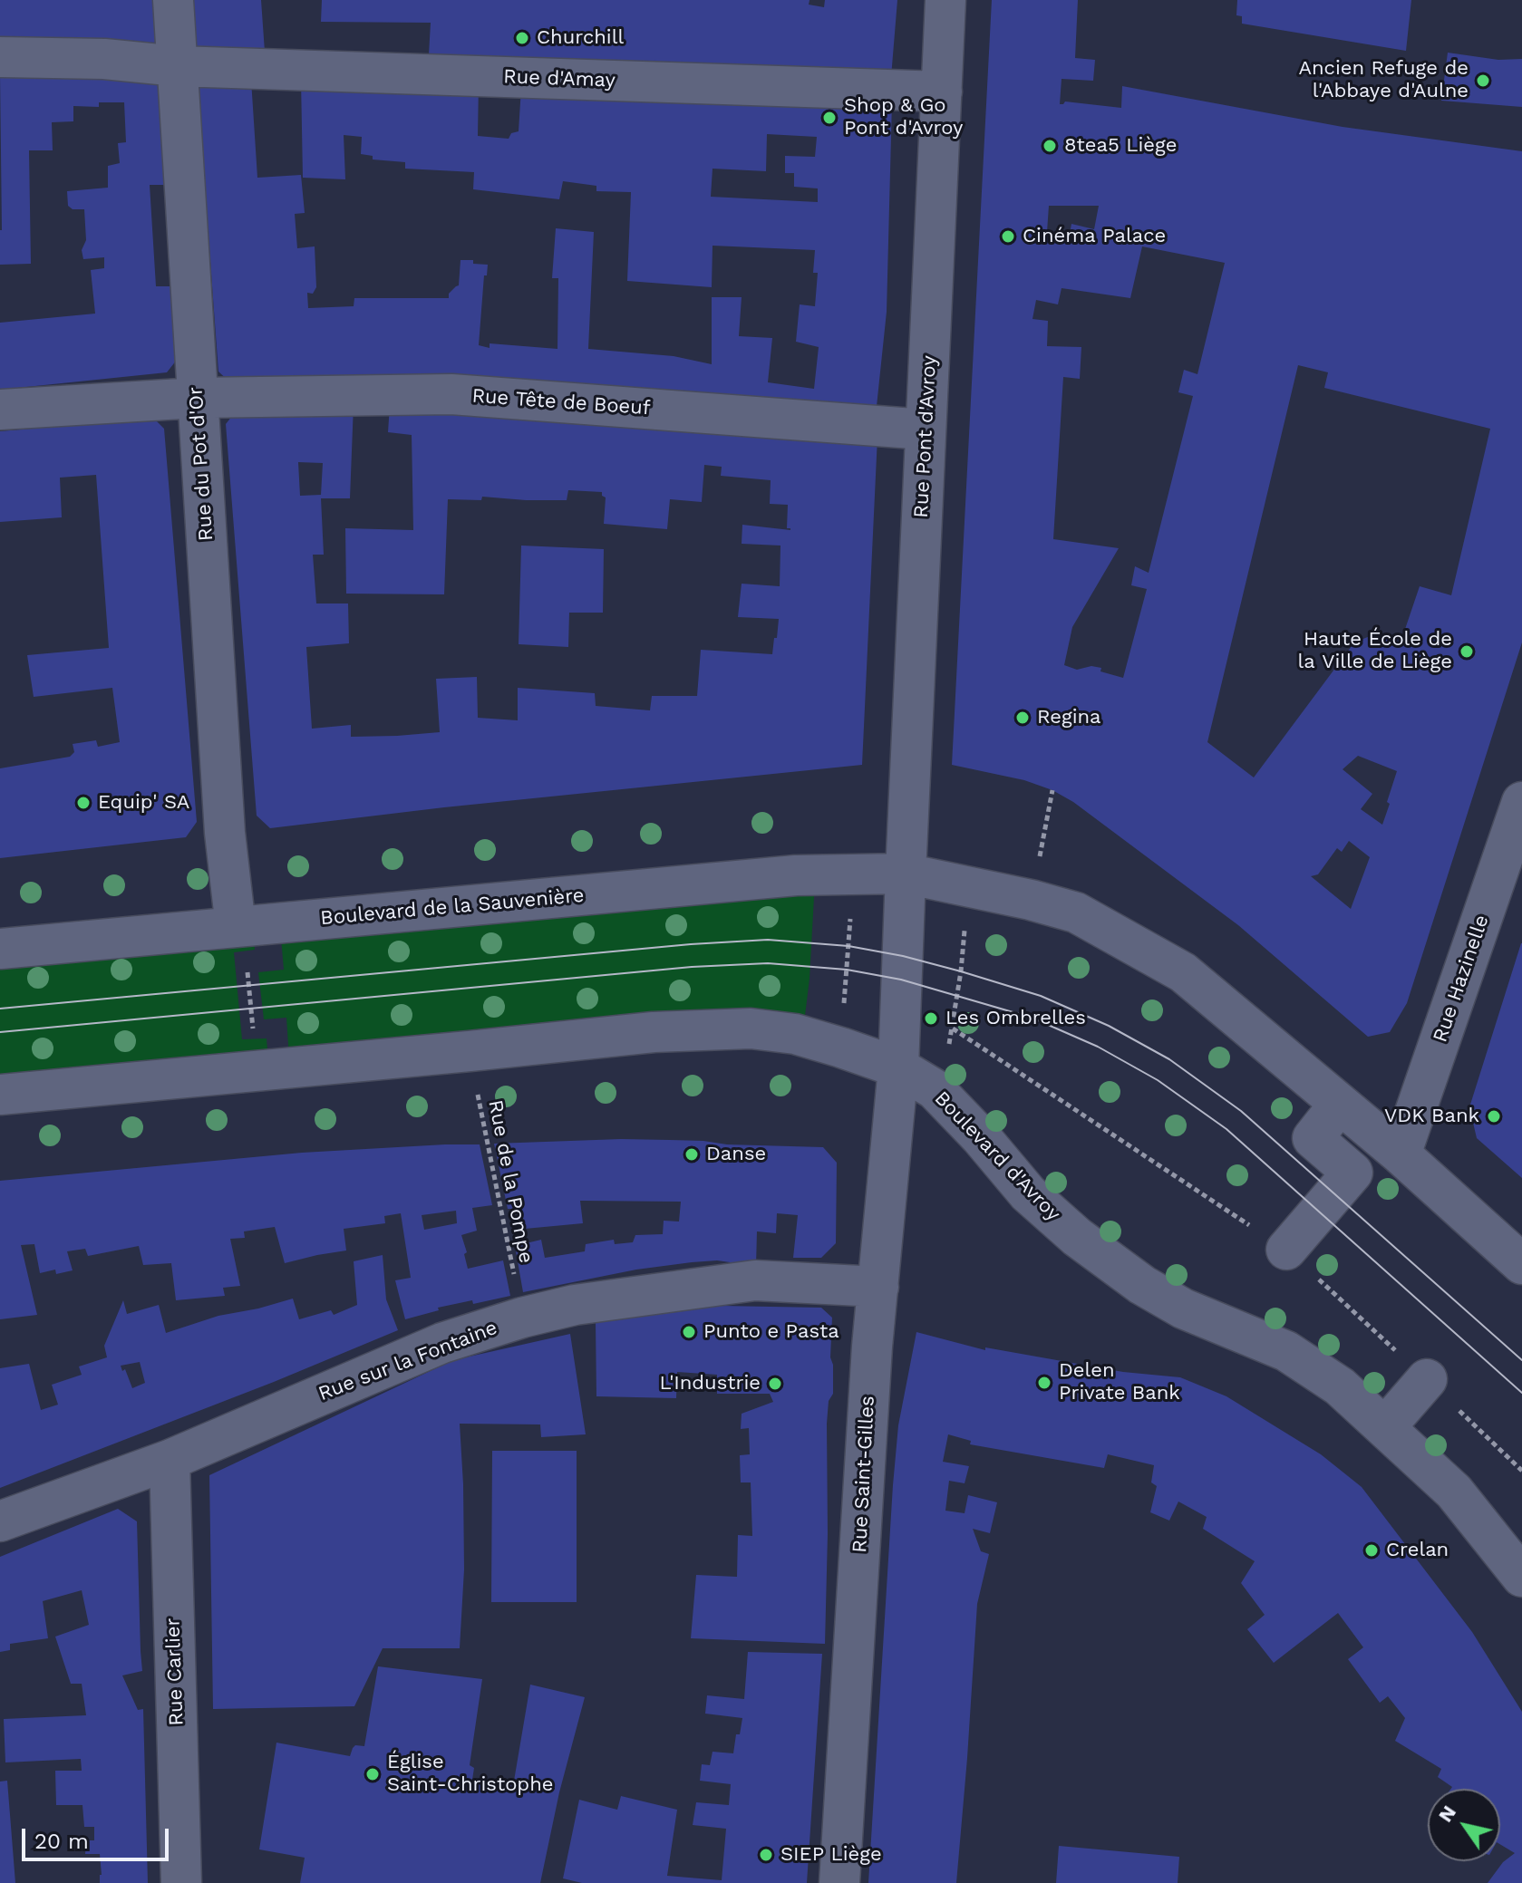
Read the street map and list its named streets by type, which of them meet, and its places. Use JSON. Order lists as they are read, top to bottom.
{
  "streets": {
    "street": [
      "Rue d'Amay",
      "Rue Tête de Boeuf",
      "Rue Pont d'Avroy",
      "Rue du Pot d'Or",
      "Boulevard de la Sauvenière",
      "Rue Hazinelle",
      "Boulevard d'Avroy",
      "Rue sur la Fontaine",
      "Rue Saint-Gilles",
      "Rue Carlier"
    ],
    "path": ["Rue de la Pompe"]
  },
  "crossings": [
    ["Rue d'Amay", "Rue Pont d'Avroy"],
    ["Rue d'Amay", "Rue du Pot d'Or"],
    ["Rue Tête de Boeuf", "Rue Pont d'Avroy"],
    ["Rue Tête de Boeuf", "Rue du Pot d'Or"],
    ["Rue Pont d'Avroy", "Boulevard de la Sauvenière"],
    ["Rue du Pot d'Or", "Boulevard de la Sauvenière"],
    ["Boulevard d'Avroy", "Rue Saint-Gilles"],
    ["Rue de la Pompe", "Rue sur la Fontaine"],
    ["Rue sur la Fontaine", "Rue Saint-Gilles"],
    ["Rue sur la Fontaine", "Rue Carlier"]
  ],
  "places": [
    "Churchill",
    "Ancien Refuge de l'Abbaye d'Aulne",
    "Shop & Go Pont d'Avroy",
    "8tea5 Liège",
    "Cinéma Palace",
    "Haute École de la Ville de Liège",
    "Regina",
    "Equip' SA",
    "Les Ombrelles",
    "VDK Bank",
    "Danse",
    "Punto e Pasta",
    "Delen Private Bank",
    "L'Industrie",
    "Crelan",
    "Église Saint-Christophe",
    "SIEP Liège"
  ],
  "scale_bar": "20 m",
  "north": "top left"
}
